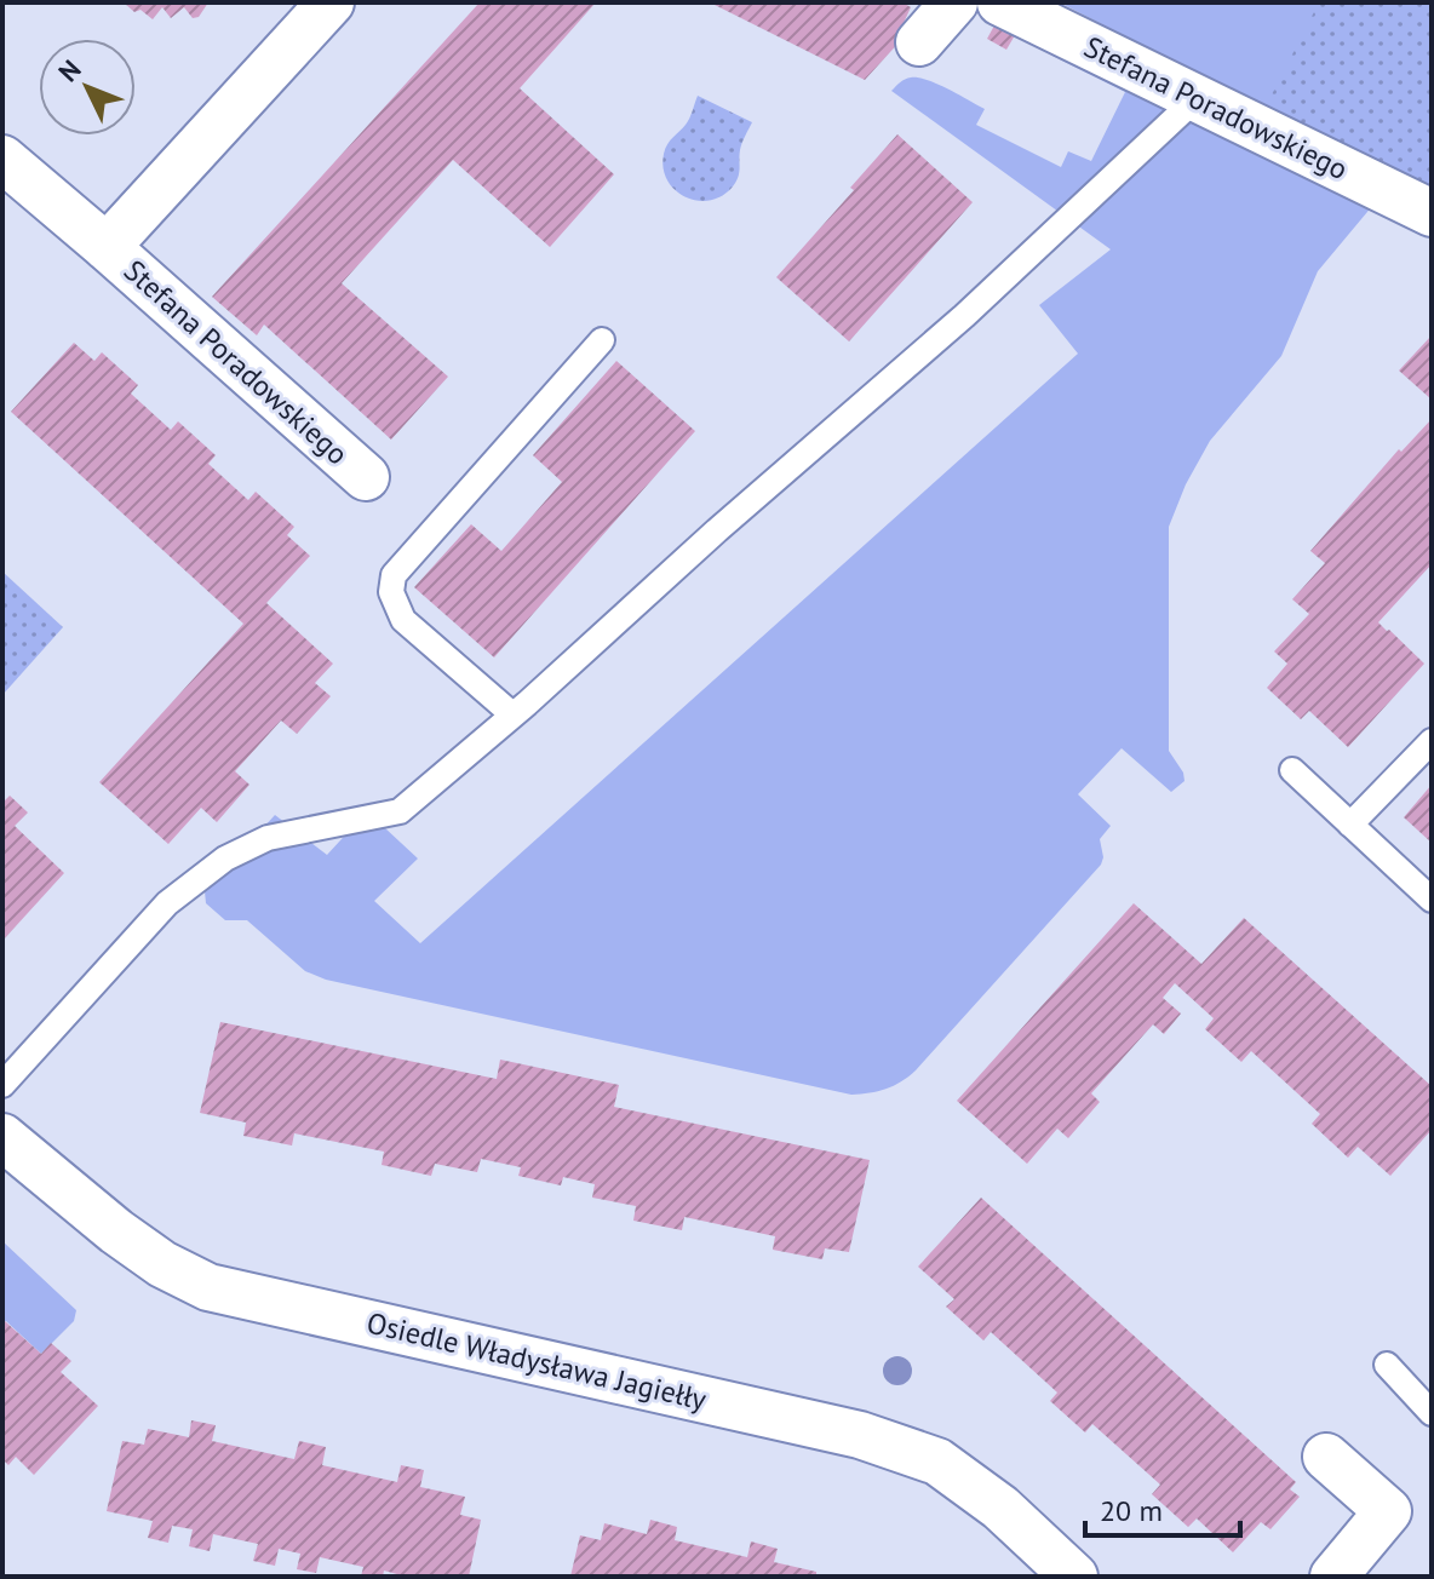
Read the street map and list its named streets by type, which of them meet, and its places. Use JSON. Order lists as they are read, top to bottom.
{
  "streets": {
    "street": ["Stefana Poradowskiego", "Osiedle Władysława Jagiełły"]
  },
  "scale_bar": "20 m",
  "north": "top left"
}
